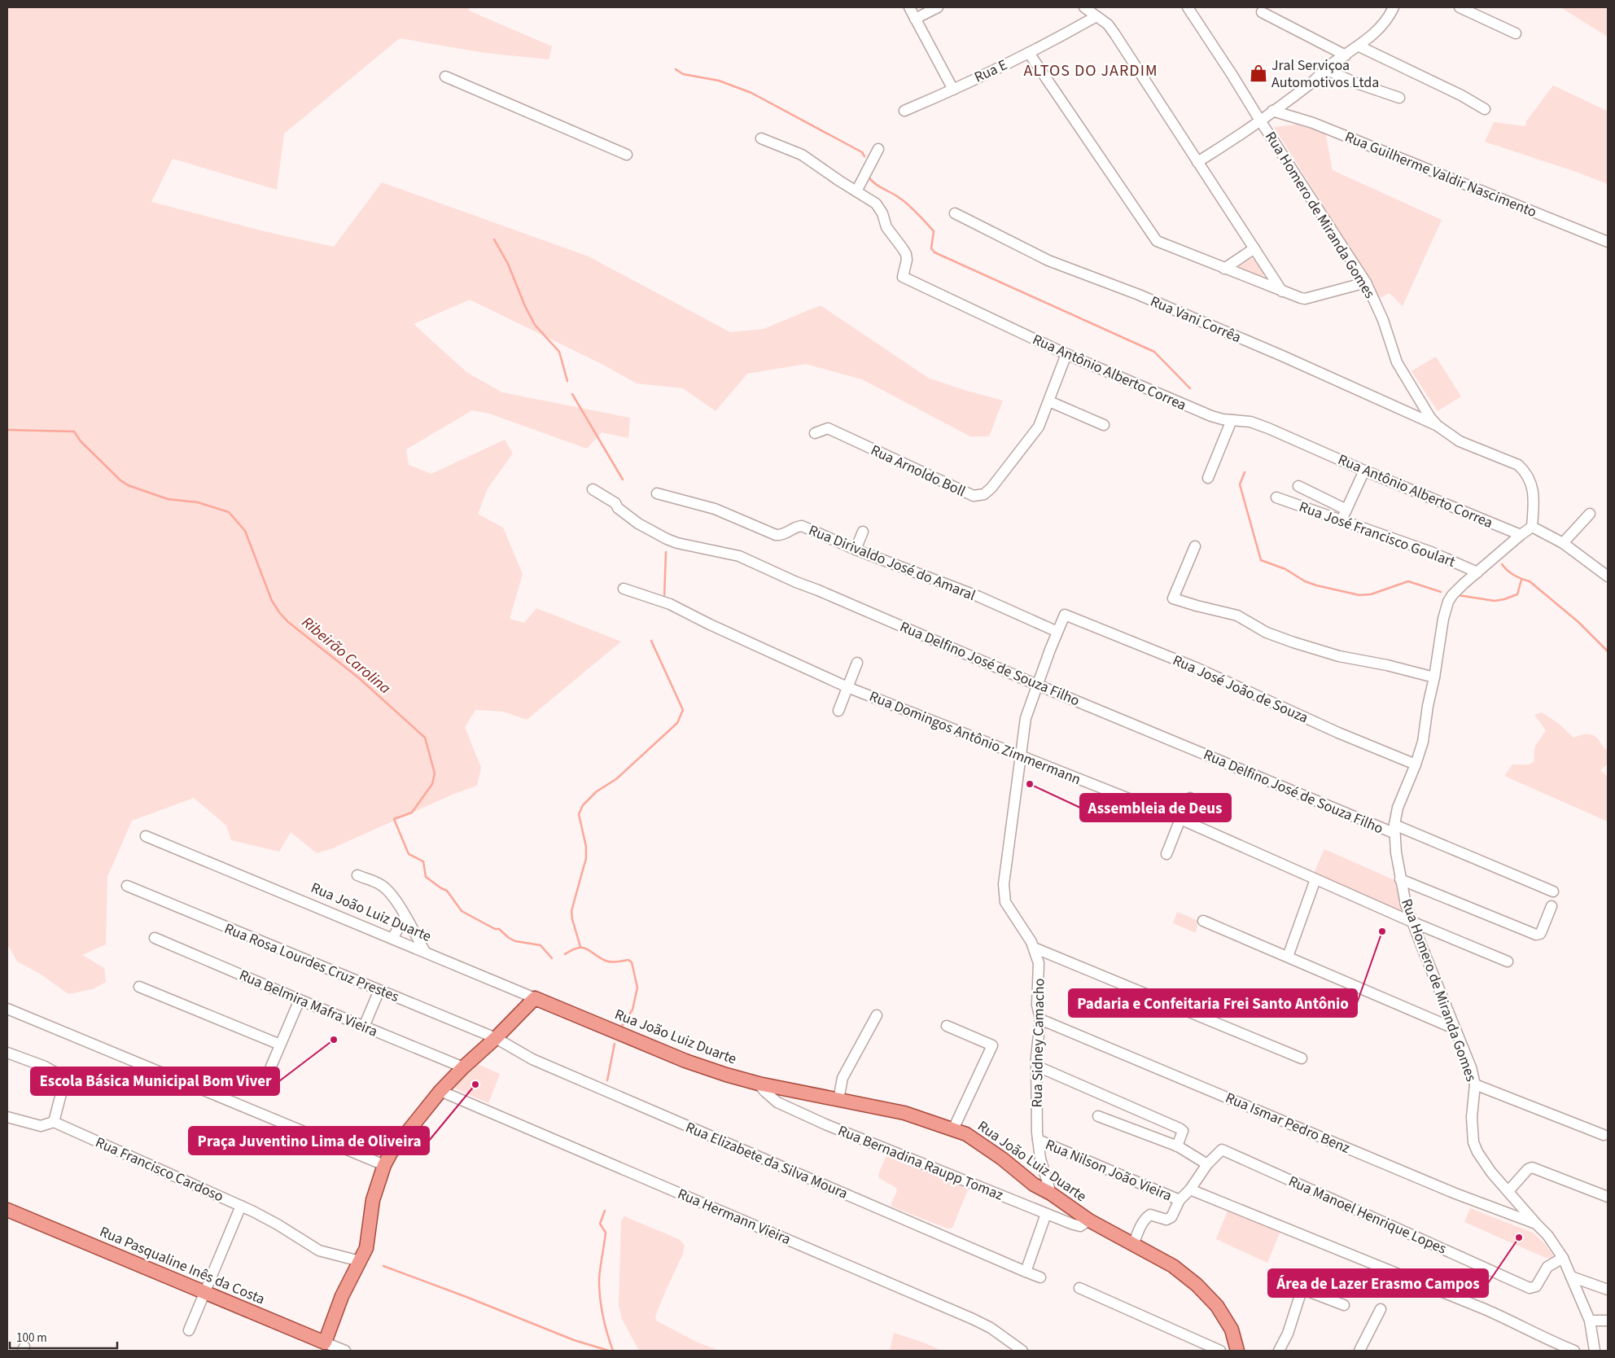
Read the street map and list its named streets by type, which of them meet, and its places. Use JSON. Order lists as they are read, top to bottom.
{
  "streets": {
    "main road": ["Rua João Luiz Duarte", "Rua Pasqualine Inês da Costa"],
    "street": [
      "Rua E",
      "Rua Guilherme Valdir Nascimento",
      "Rua Homero de Miranda Gomes",
      "Rua Vani Corrêa",
      "Rua Antônio Alberto Correa",
      "Rua Arnoldo Boll",
      "Rua José Francisco Goulart",
      "Rua Dirivaldo José do Amaral",
      "Rua Delfino José de Souza Filho",
      "Rua José João de Souza",
      "Rua Domingos Antônio Zimmermann",
      "Rua Rosa Lourdes Cruz Prestes",
      "Rua Belmira Mafra Vieira",
      "Rua Sidney Camacho",
      "Rua Ismar Pedro Benz",
      "Rua Elizabete da Silva Moura",
      "Rua Bernadina Raupp Tomaz",
      "Rua Francisco Cardoso",
      "Rua Nilson João Vieira",
      "Rua Manoel Henrique Lopes",
      "Rua Hermann Vieira"
    ]
  },
  "crossings": [
    ["Rua Homero de Miranda Gomes", "Rua Vani Corrêa"],
    ["Rua Homero de Miranda Gomes", "Rua Antônio Alberto Correa"],
    ["Rua Homero de Miranda Gomes", "Rua José Francisco Goulart"],
    ["Rua Homero de Miranda Gomes", "Rua Delfino José de Souza Filho"],
    ["Rua Homero de Miranda Gomes", "Rua José João de Souza"],
    ["Rua Homero de Miranda Gomes", "Rua Domingos Antônio Zimmermann"],
    ["Rua Homero de Miranda Gomes", "Rua Ismar Pedro Benz"],
    ["Rua Homero de Miranda Gomes", "Rua Manoel Henrique Lopes"],
    ["Rua Antônio Alberto Correa", "Rua Arnoldo Boll"],
    ["Rua Dirivaldo José do Amaral", "Rua Sidney Camacho"],
    ["Rua Delfino José de Souza Filho", "Rua Sidney Camacho"],
    ["Rua José João de Souza", "Rua Sidney Camacho"],
    ["Rua Domingos Antônio Zimmermann", "Rua Sidney Camacho"],
    ["Rua João Luiz Duarte", "Rua Sidney Camacho"],
    ["Rua João Luiz Duarte", "Rua Bernadina Raupp Tomaz"],
    ["Rua João Luiz Duarte", "Rua Manoel Henrique Lopes"],
    ["Rua Rosa Lourdes Cruz Prestes", "Rua Elizabete da Silva Moura"],
    ["Rua Sidney Camacho", "Rua Ismar Pedro Benz"],
    ["Rua Sidney Camacho", "Rua Nilson João Vieira"],
    ["Rua Nilson João Vieira", "Rua Manoel Henrique Lopes"]
  ],
  "districts": ["ALTOS DO JARDIM"],
  "water": ["Ribeirão Carolina"],
  "places": {
    "shop": ["Jral Serviçoa Automotivos Ltda"],
    "other": [
      "Assembleia de Deus",
      "Padaria e Confeitaria Frei Santo Antônio",
      "Escola Básica Municipal Bom Viver",
      "Praça Juventino Lima de Oliveira",
      "Área de Lazer Erasmo Campos"
    ]
  },
  "scale_bar": "100 m"
}
